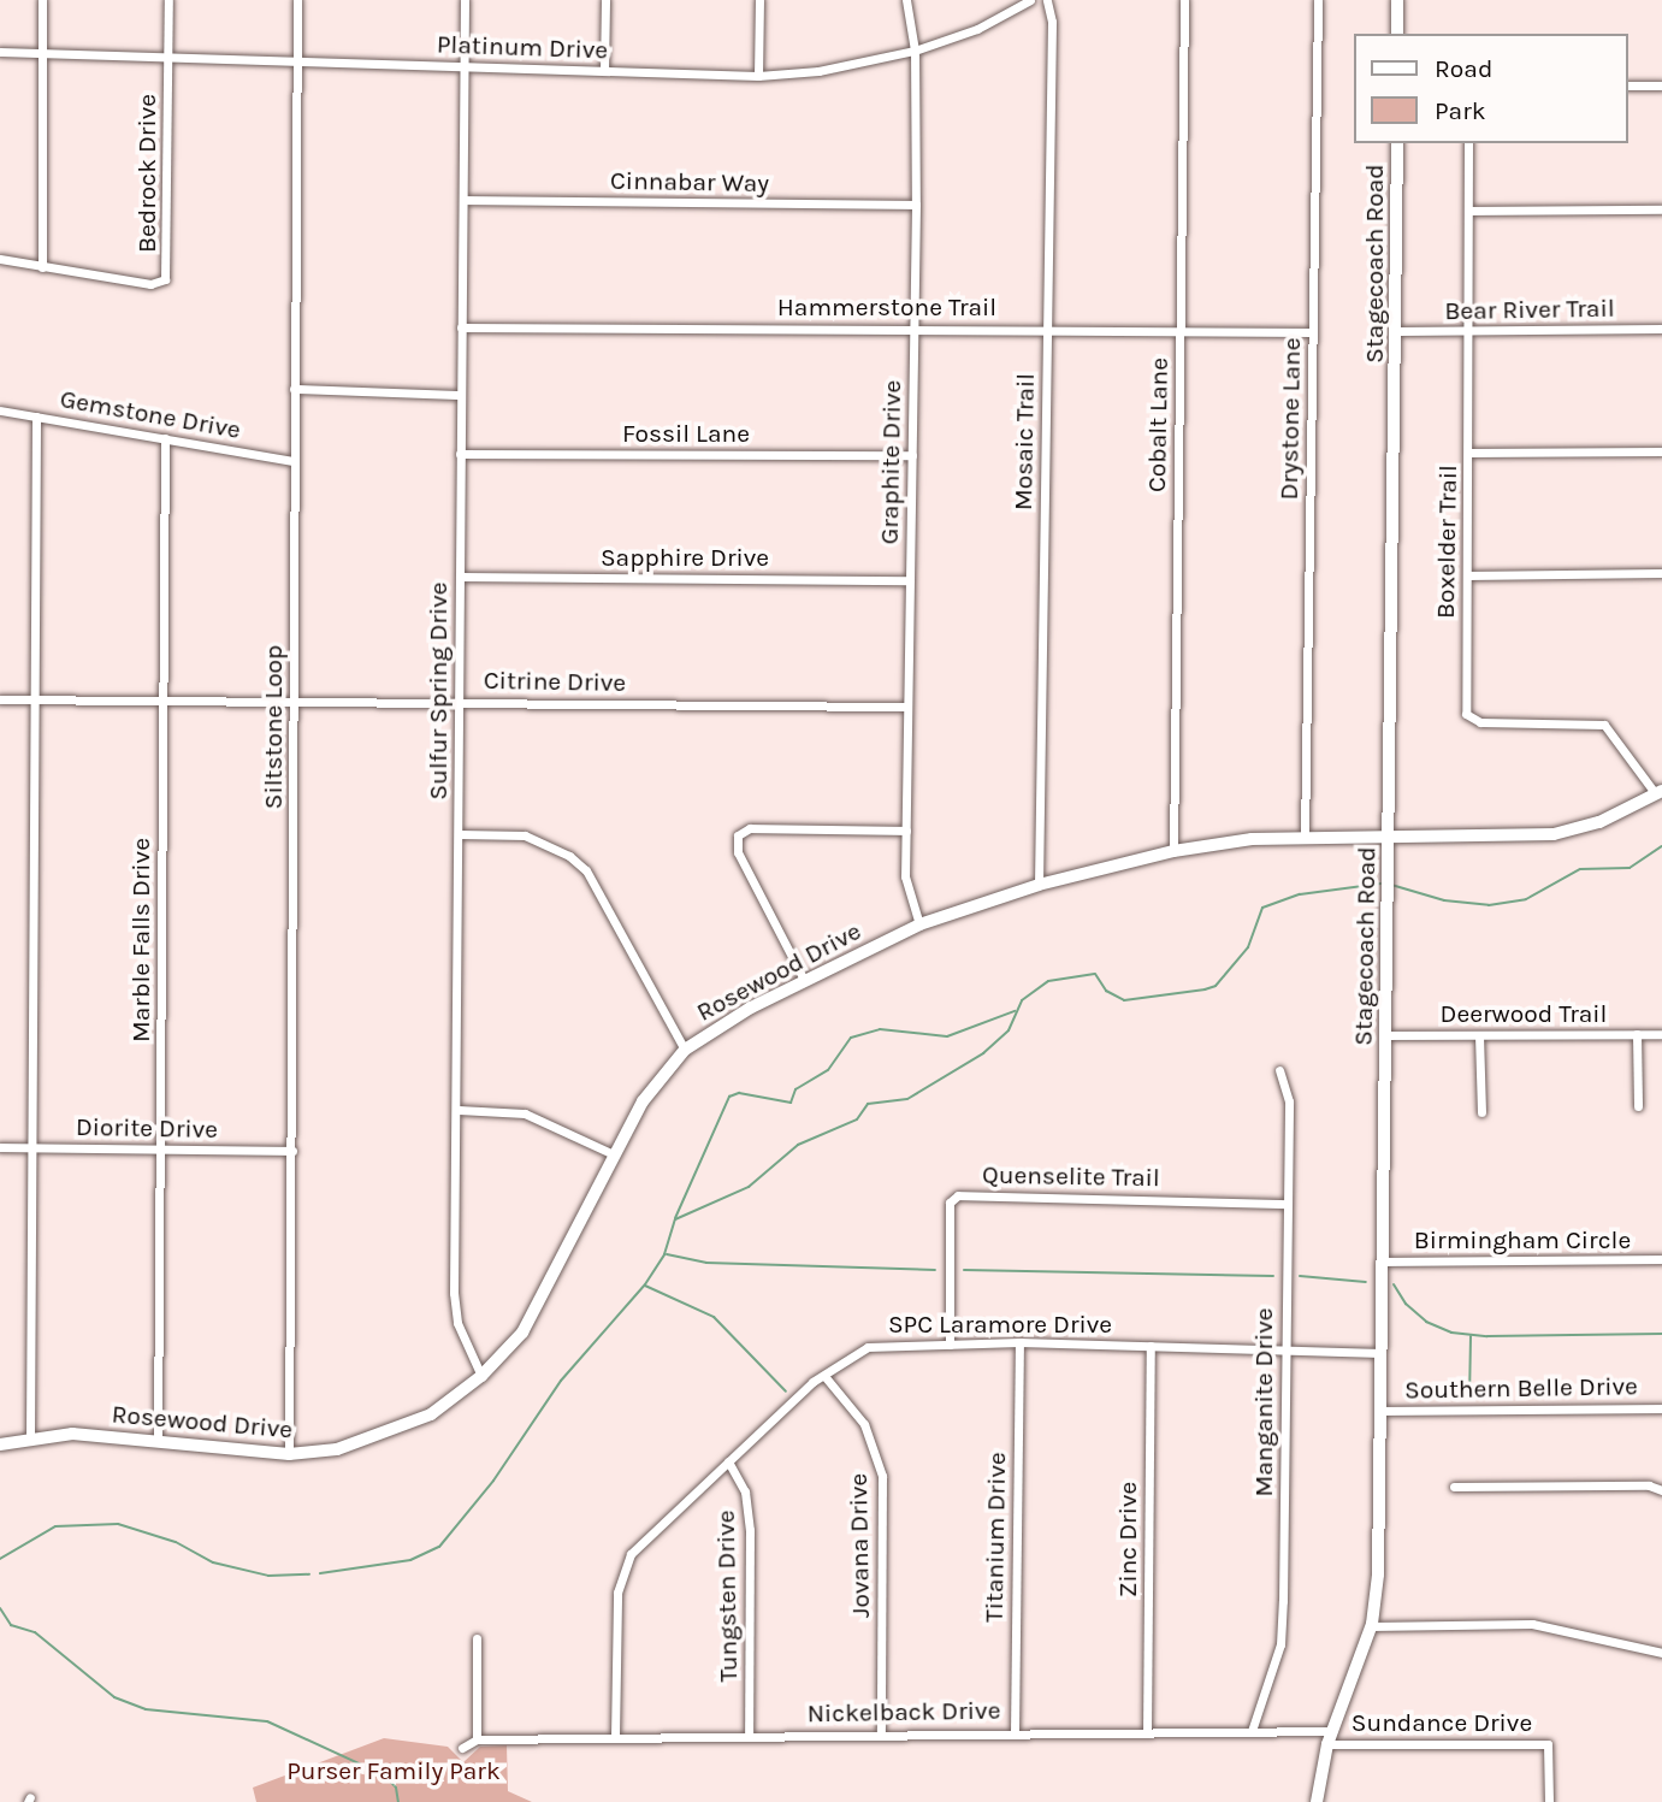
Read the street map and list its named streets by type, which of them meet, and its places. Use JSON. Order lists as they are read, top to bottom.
{
  "streets": {
    "street": [
      "Platinum Drive",
      "Bedrock Drive",
      "Cinnabar Way",
      "Stagecoach Road",
      "Hammerstone Trail",
      "Bear River Trail",
      "Gemstone Drive",
      "Drystone Lane",
      "Cobalt Lane",
      "Fossil Lane",
      "Mosaic Trail",
      "Graphite Drive",
      "Boxelder Trail",
      "Sapphire Drive",
      "Citrine Drive",
      "Sulfur Spring Drive",
      "Siltstone Loop",
      "Marble Falls Drive",
      "Rosewood Drive",
      "Deerwood Trail",
      "Diorite Drive",
      "Quenselite Trail",
      "Birmingham Circle",
      "SPC Laramore Drive",
      "Southern Belle Drive",
      "Manganite Drive",
      "Titanium Drive",
      "Zinc Drive",
      "Jovana Drive",
      "Tungsten Drive",
      "Nickelback Drive",
      "Sundance Drive"
    ]
  },
  "crossings": [
    ["Platinum Drive", "Bedrock Drive"],
    ["Platinum Drive", "Graphite Drive"],
    ["Platinum Drive", "Sulfur Spring Drive"],
    ["Platinum Drive", "Siltstone Loop"],
    ["Cinnabar Way", "Graphite Drive"],
    ["Cinnabar Way", "Sulfur Spring Drive"],
    ["Stagecoach Road", "Bear River Trail"],
    ["Stagecoach Road", "Rosewood Drive"],
    ["Stagecoach Road", "Deerwood Trail"],
    ["Stagecoach Road", "Birmingham Circle"],
    ["Stagecoach Road", "SPC Laramore Drive"],
    ["Stagecoach Road", "Southern Belle Drive"],
    ["Stagecoach Road", "Nickelback Drive"],
    ["Stagecoach Road", "Sundance Drive"],
    ["Hammerstone Trail", "Drystone Lane"],
    ["Hammerstone Trail", "Cobalt Lane"],
    ["Hammerstone Trail", "Mosaic Trail"],
    ["Hammerstone Trail", "Graphite Drive"],
    ["Hammerstone Trail", "Sulfur Spring Drive"],
    ["Bear River Trail", "Boxelder Trail"],
    ["Gemstone Drive", "Siltstone Loop"],
    ["Gemstone Drive", "Marble Falls Drive"],
    ["Drystone Lane", "Rosewood Drive"],
    ["Cobalt Lane", "Rosewood Drive"],
    ["Fossil Lane", "Graphite Drive"],
    ["Fossil Lane", "Sulfur Spring Drive"],
    ["Mosaic Trail", "Rosewood Drive"],
    ["Graphite Drive", "Sapphire Drive"],
    ["Graphite Drive", "Citrine Drive"],
    ["Graphite Drive", "Rosewood Drive"],
    ["Boxelder Trail", "Rosewood Drive"],
    ["Sapphire Drive", "Sulfur Spring Drive"],
    ["Citrine Drive", "Sulfur Spring Drive"],
    ["Citrine Drive", "Siltstone Loop"],
    ["Citrine Drive", "Marble Falls Drive"],
    ["Sulfur Spring Drive", "Rosewood Drive"],
    ["Siltstone Loop", "Rosewood Drive"],
    ["Siltstone Loop", "Diorite Drive"],
    ["Marble Falls Drive", "Rosewood Drive"],
    ["Marble Falls Drive", "Diorite Drive"],
    ["Quenselite Trail", "SPC Laramore Drive"],
    ["Quenselite Trail", "Manganite Drive"],
    ["SPC Laramore Drive", "Manganite Drive"],
    ["SPC Laramore Drive", "Titanium Drive"],
    ["SPC Laramore Drive", "Zinc Drive"],
    ["SPC Laramore Drive", "Jovana Drive"],
    ["SPC Laramore Drive", "Tungsten Drive"],
    ["SPC Laramore Drive", "Nickelback Drive"],
    ["Manganite Drive", "Nickelback Drive"],
    ["Titanium Drive", "Nickelback Drive"],
    ["Zinc Drive", "Nickelback Drive"],
    ["Jovana Drive", "Nickelback Drive"],
    ["Tungsten Drive", "Nickelback Drive"],
    ["Nickelback Drive", "Sundance Drive"]
  ],
  "parks": ["Purser Family Park"],
  "legend": ["Road", "Park"]
}
